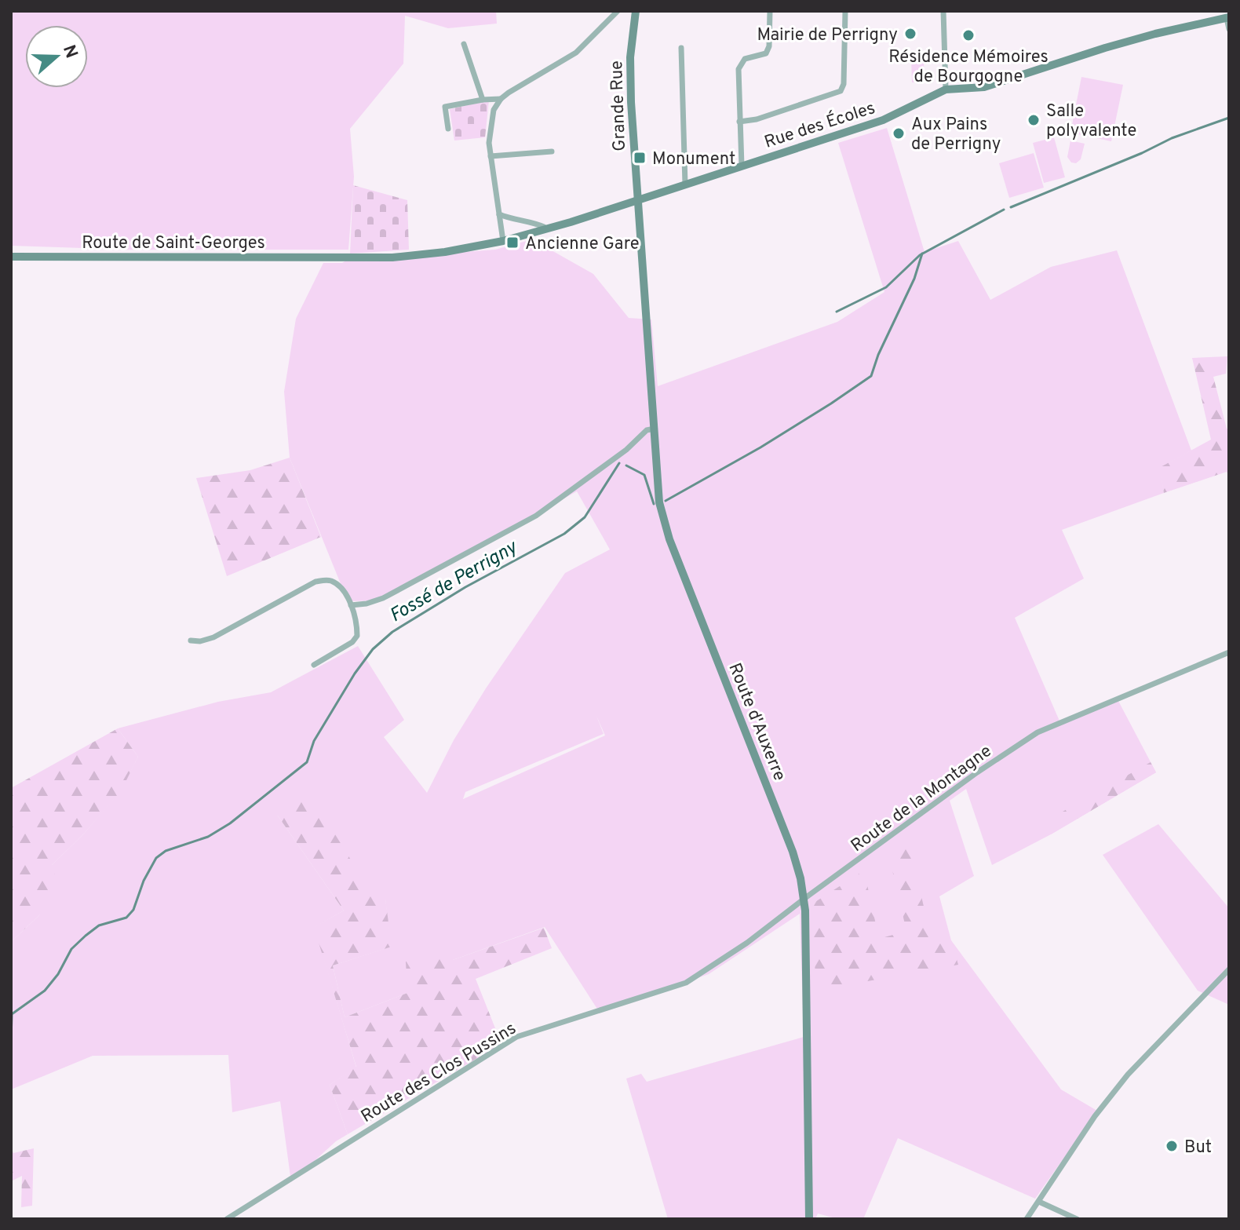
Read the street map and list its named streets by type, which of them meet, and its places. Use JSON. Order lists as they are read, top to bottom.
{
  "streets": {
    "main road": [
      "Grande Rue",
      "Rue des Écoles",
      "Route de Saint-Georges",
      "Route d'Auxerre"
    ],
    "street": ["Route de la Montagne", "Route des Clos Pussins"]
  },
  "crossings": [
    ["Grande Rue", "Rue des Écoles"],
    ["Grande Rue", "Route d'Auxerre"],
    ["Rue des Écoles", "Route de Saint-Georges"],
    ["Route d'Auxerre", "Route de la Montagne"],
    ["Route d'Auxerre", "Route des Clos Pussins"],
    ["Route de la Montagne", "Route des Clos Pussins"]
  ],
  "water": ["Fossé de Perrigny"],
  "places": {
    "other": [
      "Mairie de Perrigny",
      "Résidence Mémoires de Bourgogne",
      "Salle polyvalente",
      "Aux Pains de Perrigny",
      "But"
    ],
    "transit": ["Monument", "Ancienne Gare"]
  },
  "north": "right"
}
